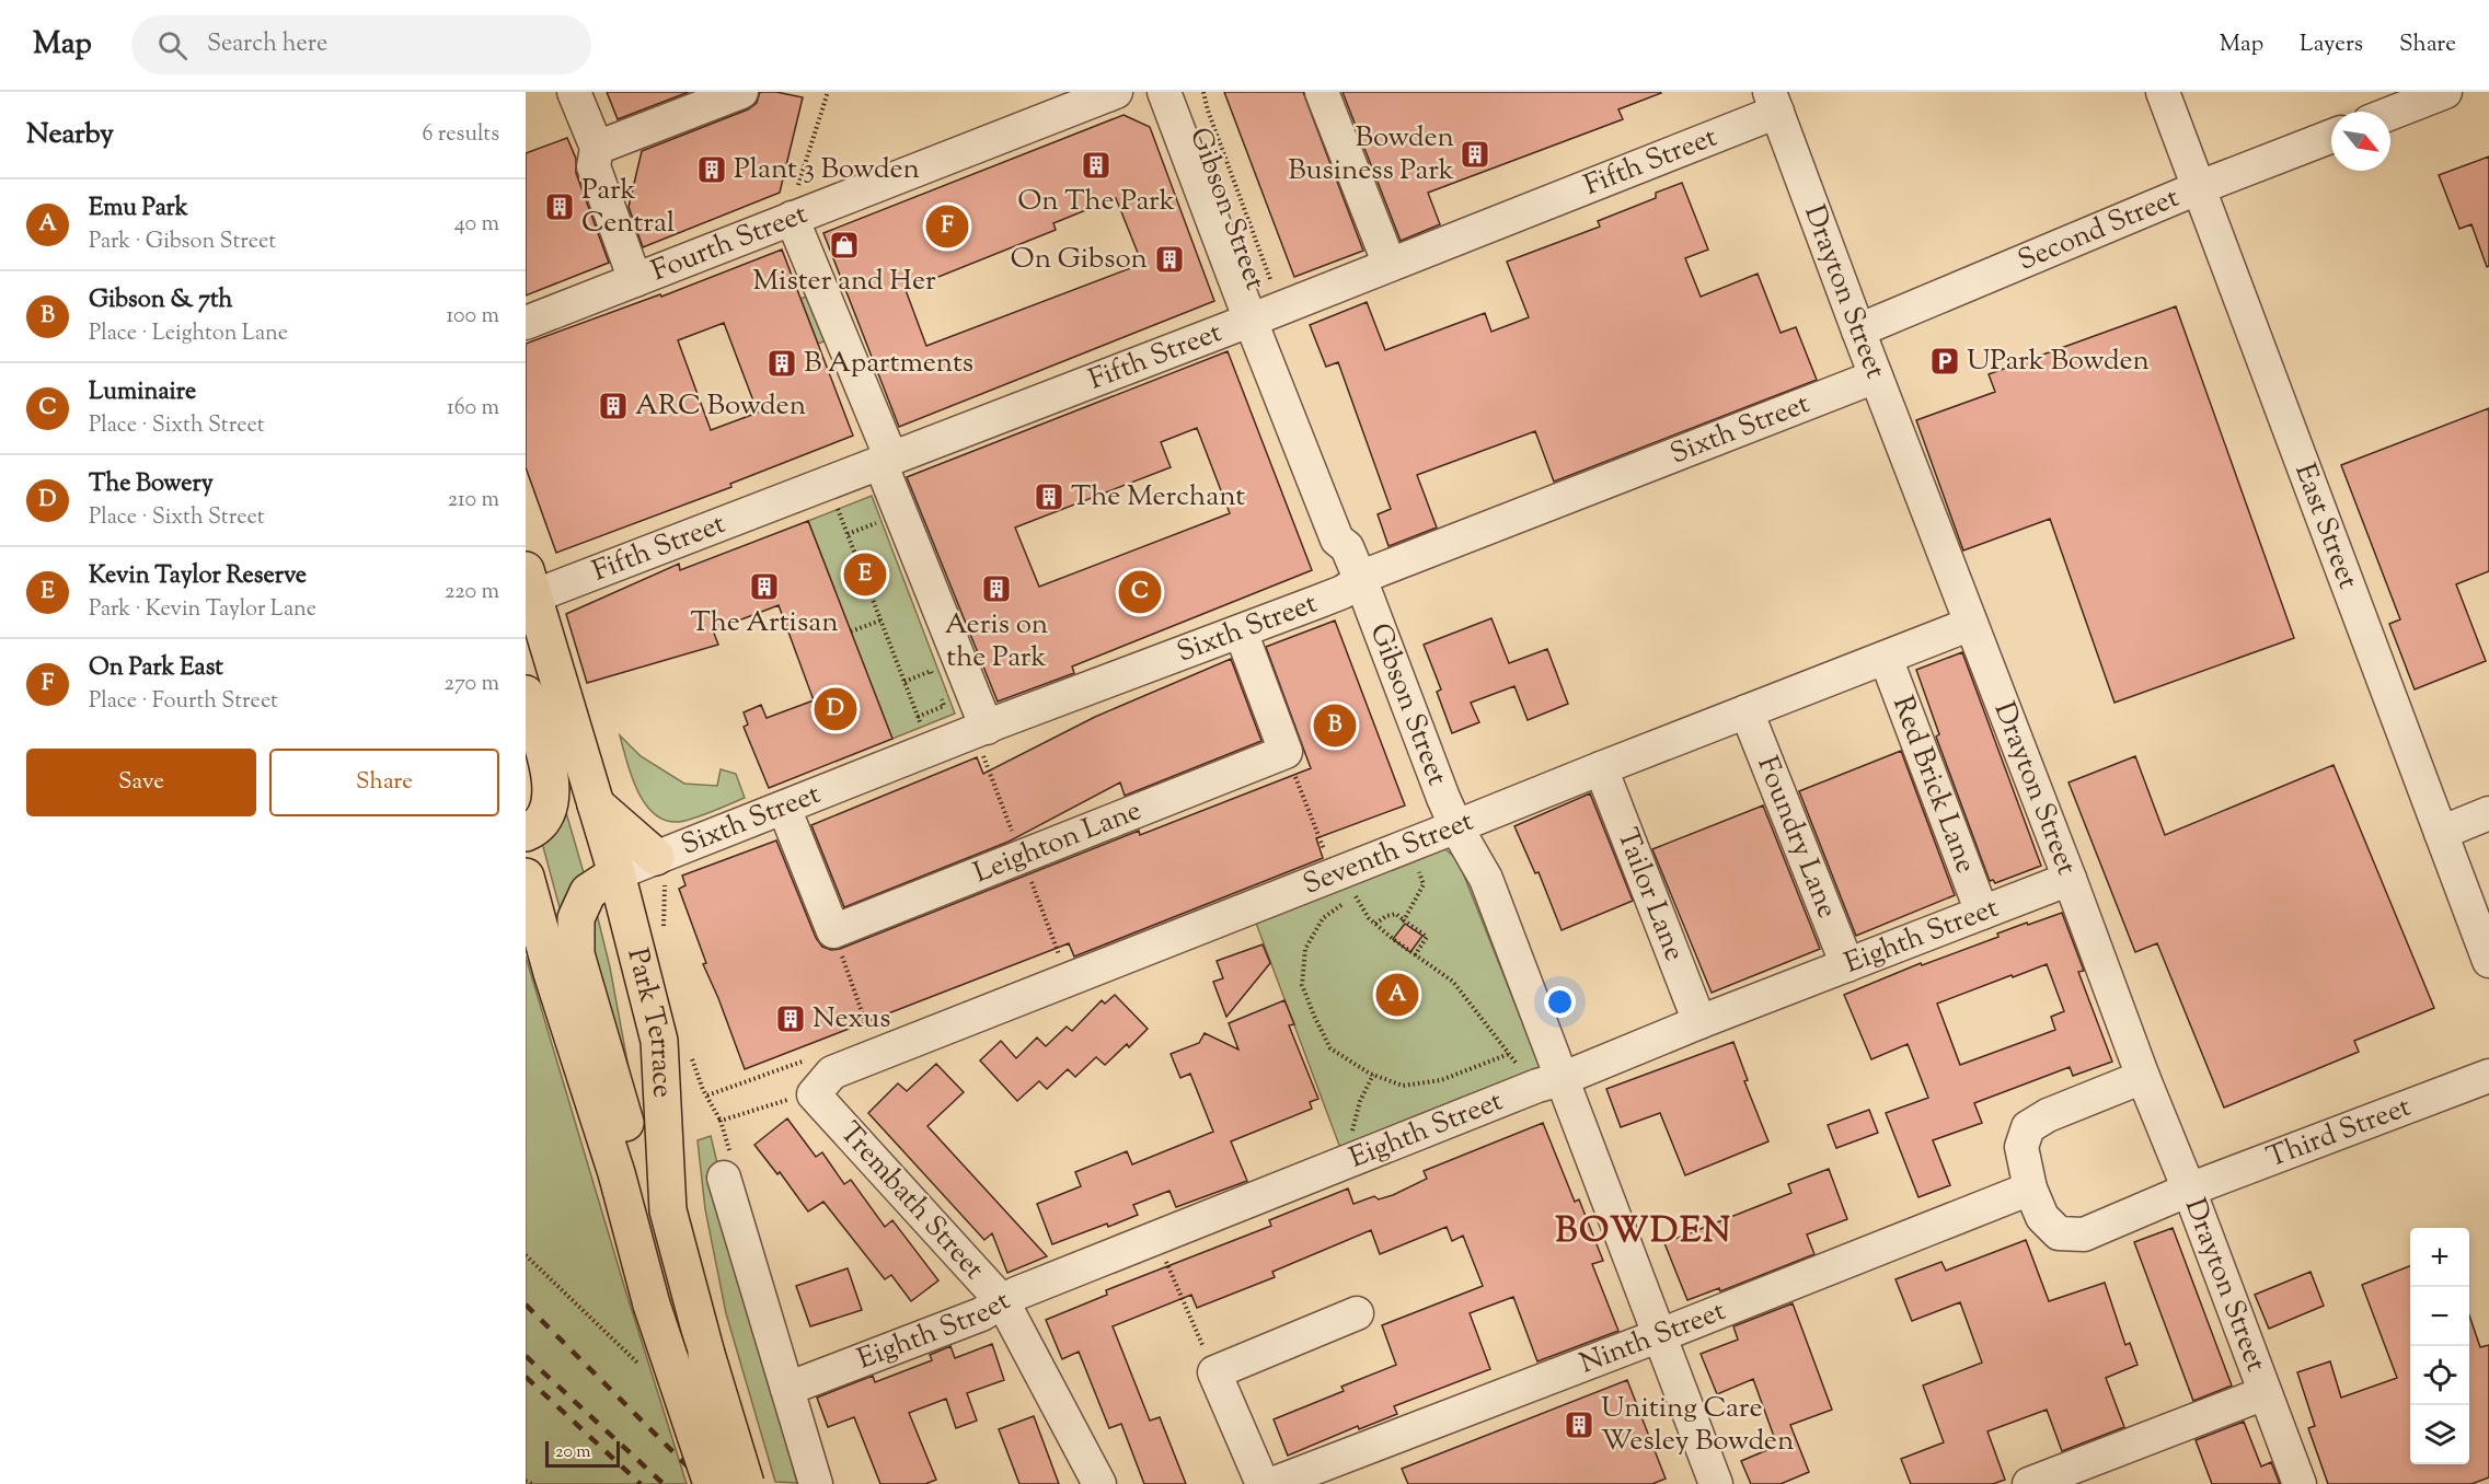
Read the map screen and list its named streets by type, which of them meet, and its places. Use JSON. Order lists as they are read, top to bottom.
{
  "streets": {
    "highway": ["Park Terrace"],
    "street": [
      "Fifth Street",
      "Gibson Street",
      "Second Street",
      "Fourth Street",
      "Drayton Street",
      "Sixth Street",
      "East Street",
      "Red Brick Lane",
      "Foundry Lane",
      "Leighton Lane",
      "Seventh Street",
      "Tailor Lane",
      "Eighth Street",
      "Third Street",
      "Trembath Street",
      "Ninth Street"
    ]
  },
  "crossings": [
    ["Fifth Street", "Gibson Street"],
    ["Fifth Street", "Drayton Street"],
    ["Fifth Street", "Park Terrace"],
    ["Gibson Street", "Sixth Street"],
    ["Gibson Street", "Seventh Street"],
    ["Gibson Street", "Eighth Street"],
    ["Gibson Street", "Ninth Street"],
    ["Second Street", "Drayton Street"],
    ["Second Street", "East Street"],
    ["Drayton Street", "Sixth Street"],
    ["Drayton Street", "Seventh Street"],
    ["Drayton Street", "Eighth Street"],
    ["Drayton Street", "Third Street"],
    ["Sixth Street", "Park Terrace"],
    ["Red Brick Lane", "Seventh Street"],
    ["Red Brick Lane", "Eighth Street"],
    ["Foundry Lane", "Seventh Street"],
    ["Foundry Lane", "Eighth Street"],
    ["Seventh Street", "Tailor Lane"],
    ["Seventh Street", "Trembath Street"],
    ["Tailor Lane", "Eighth Street"],
    ["Eighth Street", "Trembath Street"]
  ],
  "districts": ["BOWDEN"],
  "places": {
    "building": [
      "Bowden Business Park",
      "On The Park",
      "Plant 3 Bowden",
      "Park Central",
      "On Gibson",
      "B Apartments",
      "ARC Bowden",
      "The Merchant",
      "The Artisan",
      "Aeris on the Park",
      "Nexus",
      "Uniting Care Wesley Bowden"
    ],
    "shop": ["Mister and Her"],
    "parking": ["UPark Bowden"]
  },
  "scale_bar": "20 m",
  "north": "bottom right",
  "page": {
    "header": "Map",
    "search": "Search here",
    "nav": ["Map", "Layers", "Share"],
    "heading": ["Nearby", "6 results"],
    "list": [
      {
        "mark": "A",
        "name": "Emu Park",
        "note": "Park · Gibson Street",
        "value": "40 m"
      },
      {
        "mark": "B",
        "name": "Gibson & 7th",
        "note": "Place · Leighton Lane",
        "value": "100 m"
      },
      {
        "mark": "C",
        "name": "Luminaire",
        "note": "Place · Sixth Street",
        "value": "160 m"
      },
      {
        "mark": "D",
        "name": "The Bowery",
        "note": "Place · Sixth Street",
        "value": "210 m"
      },
      {
        "mark": "E",
        "name": "Kevin Taylor Reserve",
        "note": "Park · Kevin Taylor Lane",
        "value": "220 m"
      },
      {
        "mark": "F",
        "name": "On Park East",
        "note": "Place · Fourth Street",
        "value": "270 m"
      }
    ],
    "pins": [
      "F",
      "E",
      "C",
      "D",
      "B",
      "A"
    ],
    "buttons": ["Save", "Share"],
    "map_buttons": ["+", "−"],
    "scale": "20 m"
  }
}
